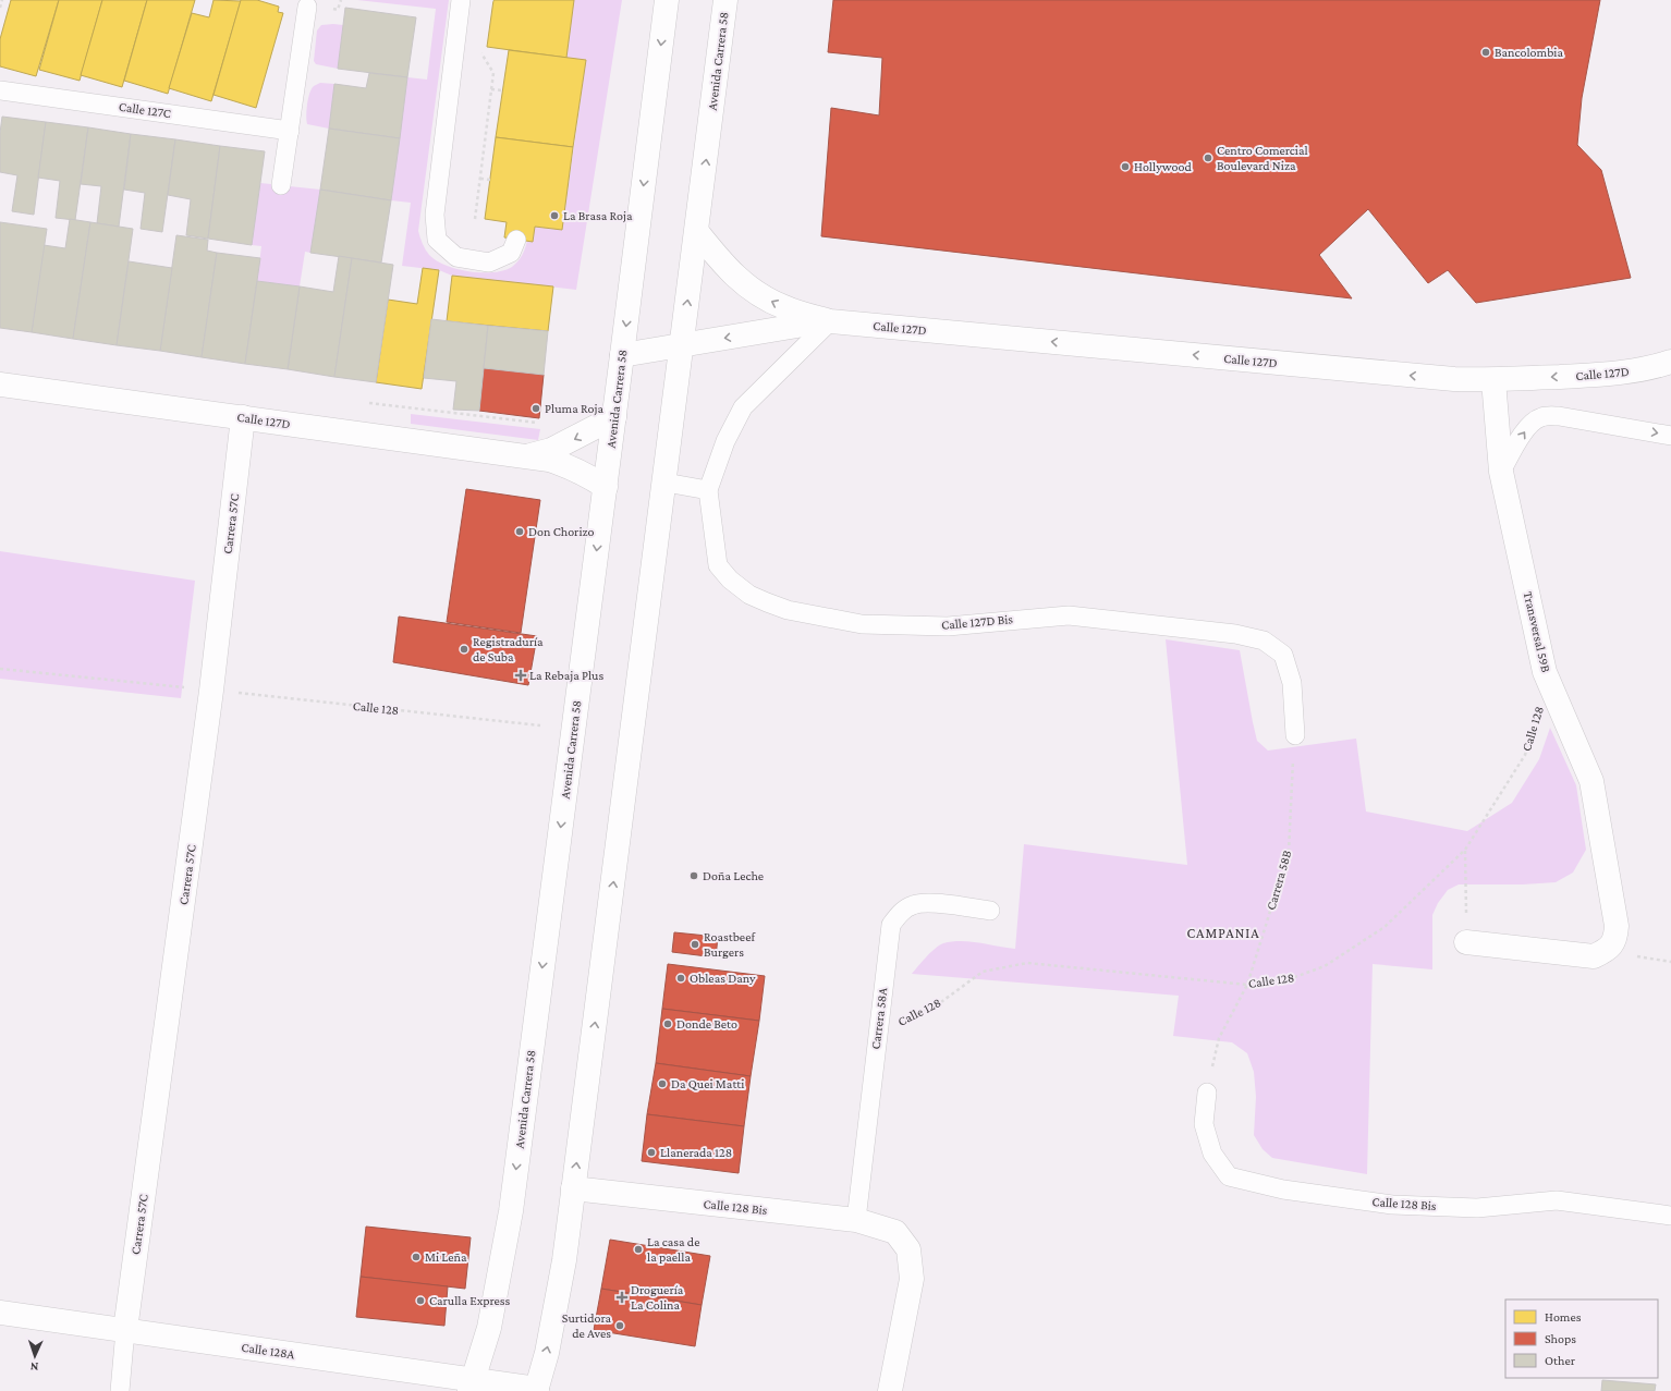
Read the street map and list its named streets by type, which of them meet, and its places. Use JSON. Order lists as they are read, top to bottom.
{
  "streets": {
    "street": [
      "Avenida Carrera 58",
      "Calle 127D",
      "Carrera 57C",
      "Transversal 59B",
      "Calle 128 Bis",
      "Calle 128A"
    ],
    "lane": ["Calle 127C", "Calle 127D Bis", "Carrera 58A"],
    "path": ["Calle 128", "Carrera 58B"]
  },
  "crossings": [
    ["Avenida Carrera 58", "Calle 127D"],
    ["Avenida Carrera 58", "Calle 128 Bis"],
    ["Avenida Carrera 58", "Calle 128A"],
    ["Calle 127D", "Carrera 57C"],
    ["Calle 127D", "Transversal 59B"],
    ["Carrera 57C", "Calle 128"],
    ["Carrera 57C", "Calle 128A"],
    ["Calle 127D Bis", "Carrera 58B"],
    ["Calle 128", "Carrera 58B"],
    ["Calle 128", "Carrera 58A"],
    ["Carrera 58B", "Calle 128 Bis"],
    ["Carrera 58A", "Calle 128 Bis"]
  ],
  "one_way": ["Calle 127D"],
  "districts": ["CAMPANIA"],
  "places": {
    "other": [
      "Bancolombia",
      "Centro Comercial Boulevard Niza",
      "Hollywood",
      "La Brasa Roja",
      "Pluma Roja",
      "Don Chorizo",
      "Registraduría de Suba",
      "Doña Leche",
      "Roastbeef Burgers",
      "Obleas Dany",
      "Donde Beto",
      "Da Quei Matti",
      "Llanerada 128",
      "La casa de la paella",
      "Mi Leña",
      "Carulla Express",
      "Surtidora de Aves"
    ],
    "health": ["La Rebaja Plus", "Droguería La Colina"]
  },
  "legend": ["Homes", "Shops", "Other"],
  "north": "bottom"
}
